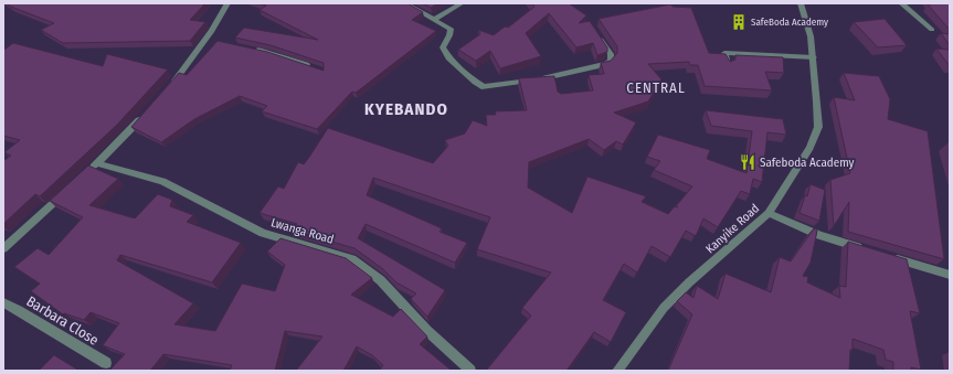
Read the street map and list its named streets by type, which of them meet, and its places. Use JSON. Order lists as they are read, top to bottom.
{
  "streets": {
    "street": ["Kanyike Road", "Lwanga Road", "Barbara Close"]
  },
  "districts": ["CENTRAL", "KYEBANDO"],
  "places": {
    "building": ["SafeBoda Academy"],
    "restaurant": ["Safeboda Academy"]
  }
}
